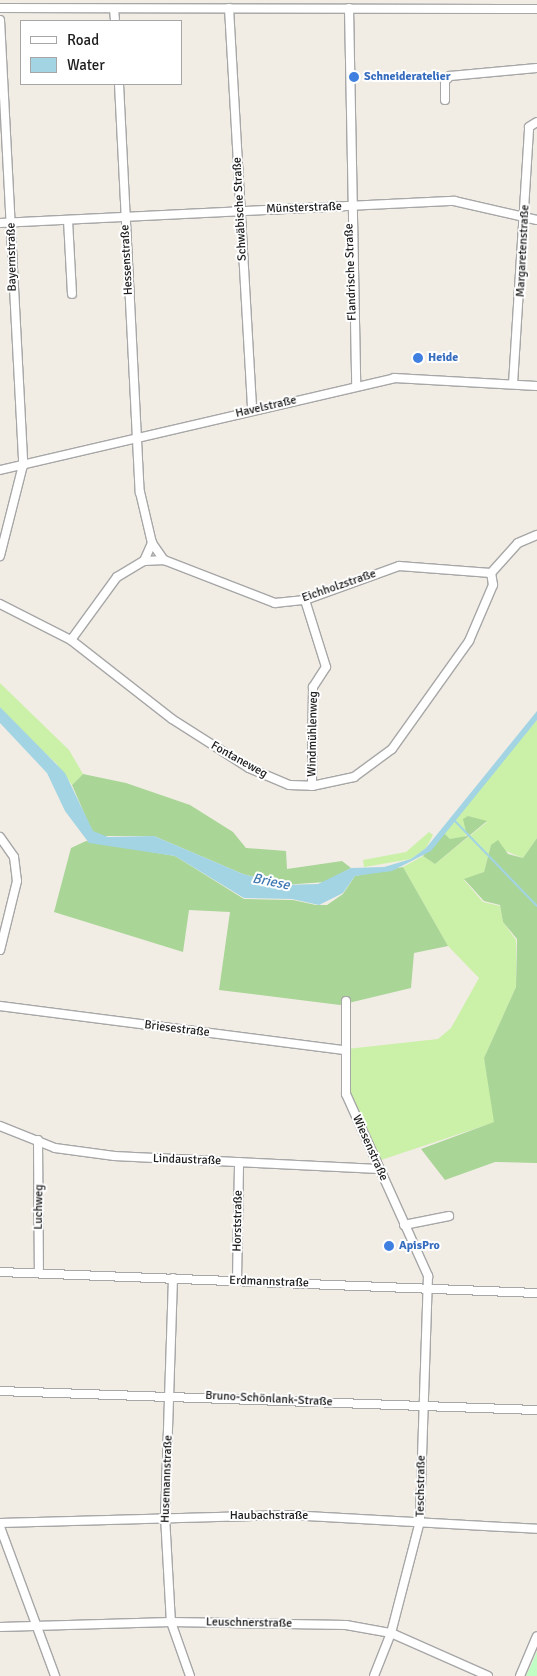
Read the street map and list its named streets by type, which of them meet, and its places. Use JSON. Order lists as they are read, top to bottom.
{
  "streets": {
    "street": [
      "Münsterstraße",
      "Schwäbische Straße",
      "Margaretenstraße",
      "Bayernstraße",
      "Hessenstraße",
      "Flandrische Straße",
      "Havelstraße",
      "Eichholzstraße",
      "Windmühlenweg",
      "Fontaneweg",
      "Briesestraße",
      "Wiesenstraße",
      "Lindaustraße",
      "Luchweg",
      "Horststraße",
      "Erdmannstraße",
      "Bruno-Schönlank-Straße",
      "Husemannstraße",
      "Teschstraße",
      "Haubachstraße",
      "Leuschnerstraße"
    ]
  },
  "crossings": [
    ["Münsterstraße", "Schwäbische Straße"],
    ["Münsterstraße", "Margaretenstraße"],
    ["Münsterstraße", "Bayernstraße"],
    ["Münsterstraße", "Hessenstraße"],
    ["Münsterstraße", "Flandrische Straße"],
    ["Schwäbische Straße", "Havelstraße"],
    ["Margaretenstraße", "Havelstraße"],
    ["Bayernstraße", "Havelstraße"],
    ["Hessenstraße", "Havelstraße"],
    ["Flandrische Straße", "Havelstraße"],
    ["Eichholzstraße", "Windmühlenweg"],
    ["Eichholzstraße", "Fontaneweg"],
    ["Windmühlenweg", "Fontaneweg"],
    ["Briesestraße", "Wiesenstraße"],
    ["Wiesenstraße", "Lindaustraße"],
    ["Wiesenstraße", "Erdmannstraße"],
    ["Wiesenstraße", "Teschstraße"],
    ["Lindaustraße", "Luchweg"],
    ["Lindaustraße", "Horststraße"],
    ["Luchweg", "Erdmannstraße"],
    ["Horststraße", "Erdmannstraße"],
    ["Erdmannstraße", "Husemannstraße"],
    ["Erdmannstraße", "Teschstraße"],
    ["Bruno-Schönlank-Straße", "Husemannstraße"],
    ["Bruno-Schönlank-Straße", "Teschstraße"],
    ["Husemannstraße", "Haubachstraße"],
    ["Husemannstraße", "Leuschnerstraße"],
    ["Teschstraße", "Haubachstraße"],
    ["Teschstraße", "Leuschnerstraße"]
  ],
  "water": ["Briese"],
  "places": ["Schneideratelier", "Heide", "ApisPro"],
  "legend": ["Road", "Water"]
}
